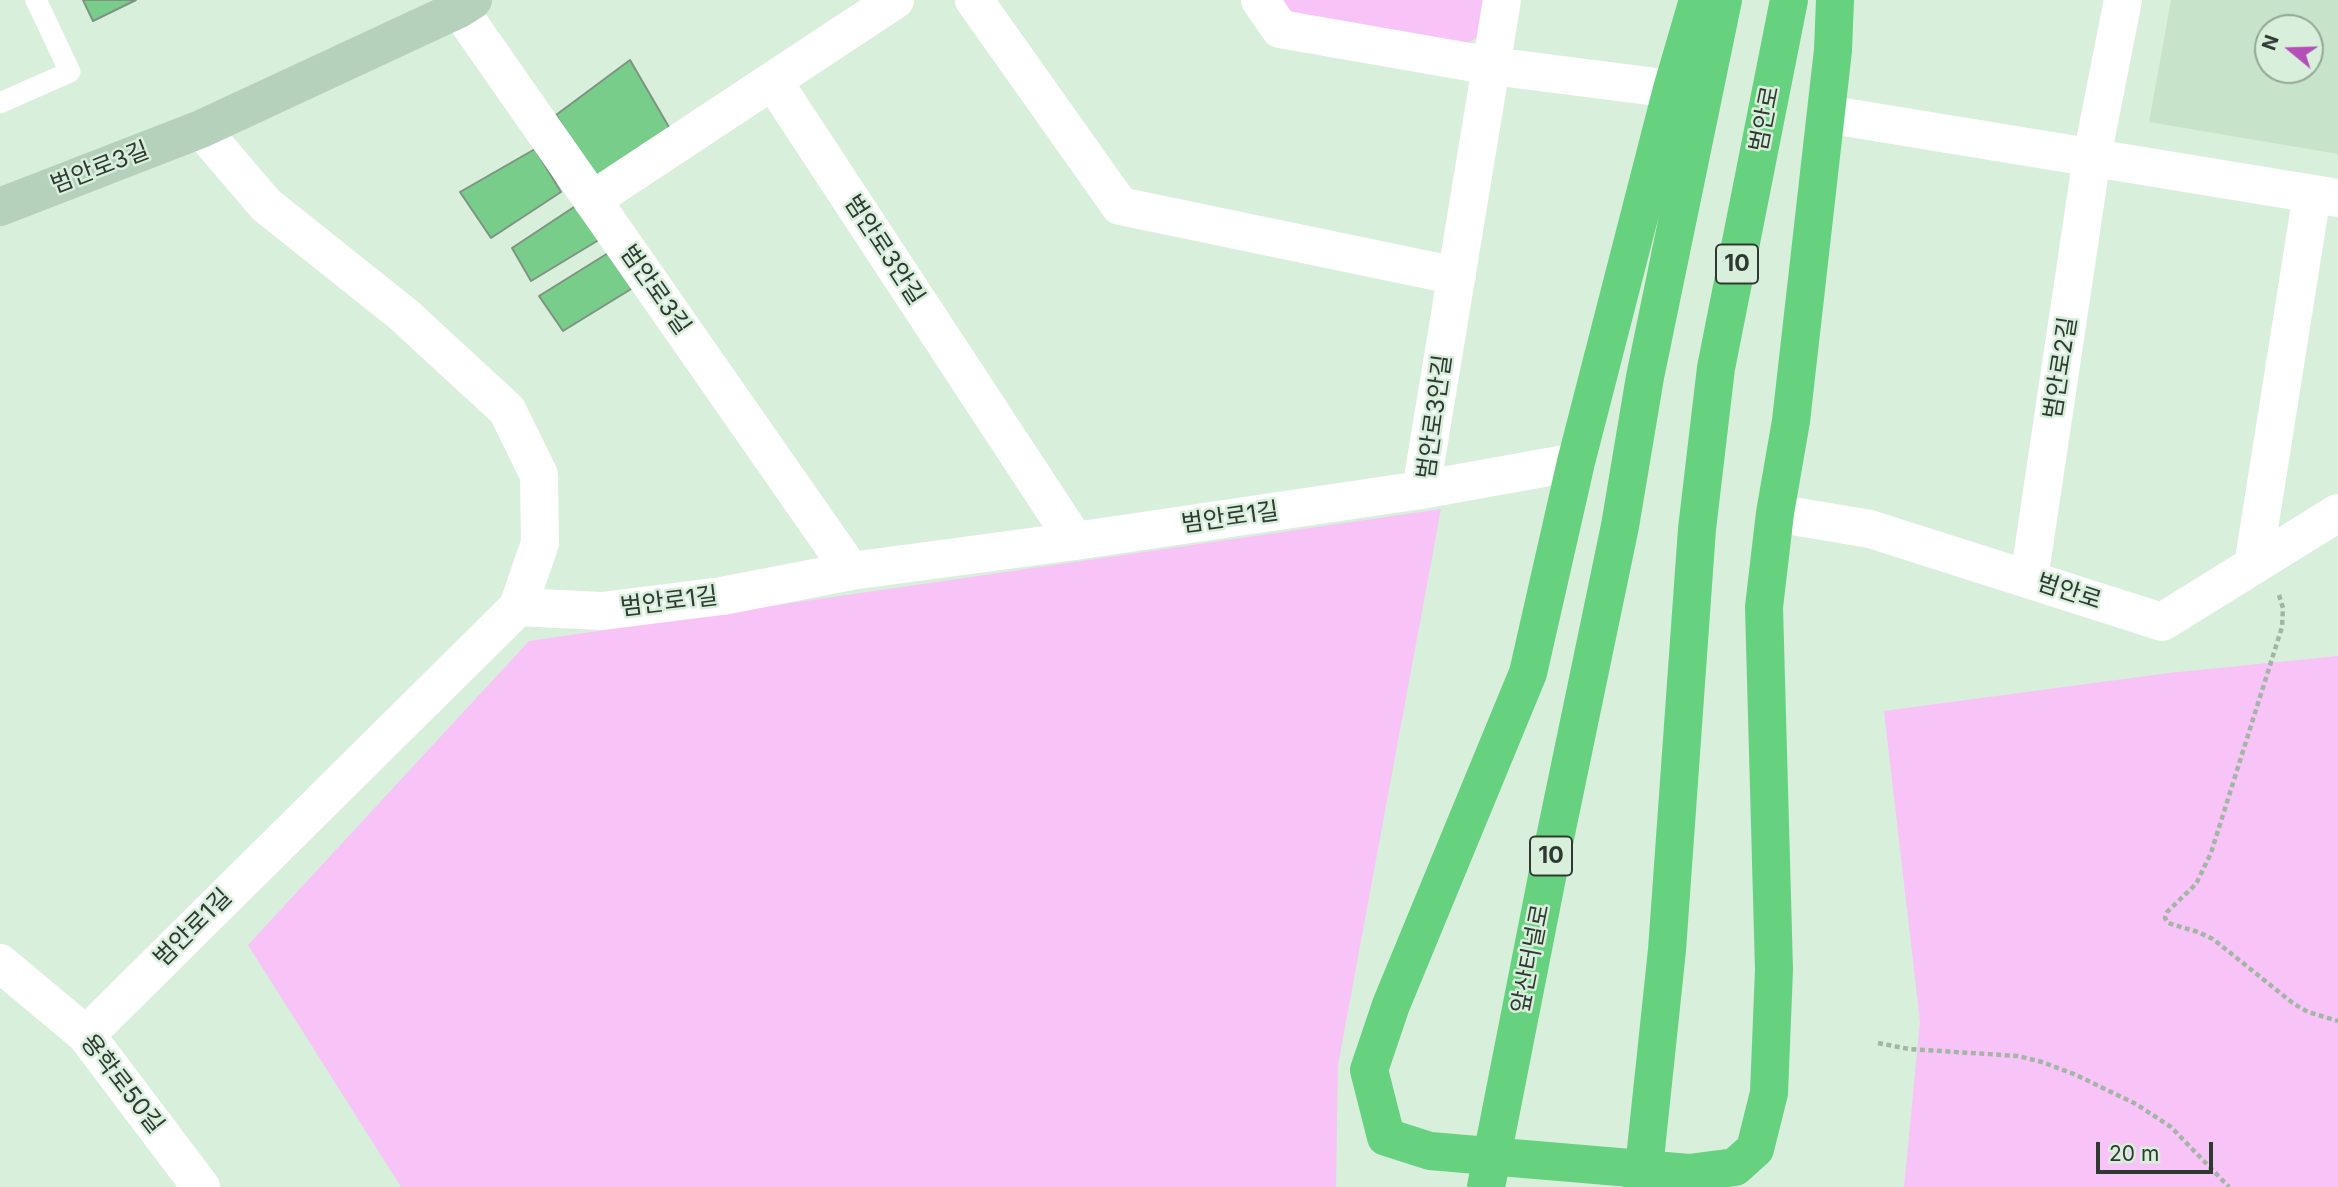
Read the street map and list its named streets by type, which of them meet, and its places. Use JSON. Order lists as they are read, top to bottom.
{
  "streets": {
    "highway": ["범안로", "10", "앞산터널로"],
    "street": [
      "범안로3길",
      "범안로3안길",
      "범안로2길",
      "범안로1길",
      "용학로50길"
    ]
  },
  "crossings": [
    ["범안로", "범안로2길"],
    ["범안로3길", "범안로1길"],
    ["범안로3안길", "범안로1길"],
    ["범안로1길", "용학로50길"]
  ],
  "scale_bar": "20 m",
  "north": "left"
}
